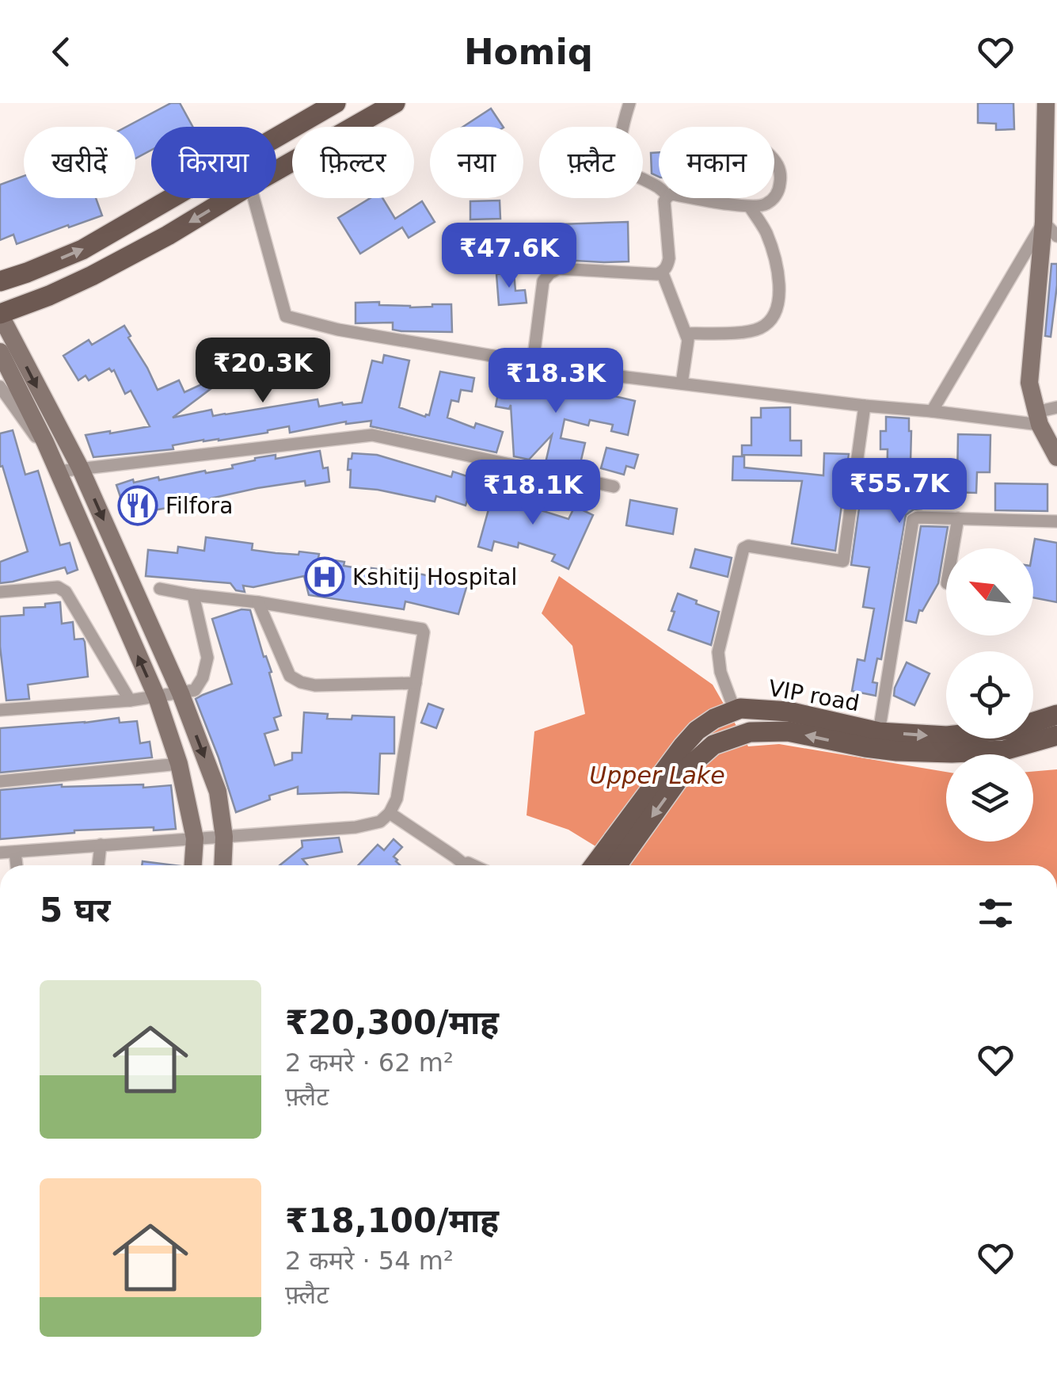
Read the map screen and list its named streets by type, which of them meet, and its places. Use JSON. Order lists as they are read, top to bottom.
{
  "streets": {
    "main road": ["VIP road"]
  },
  "water": ["Upper Lake"],
  "places": {
    "restaurant": ["Filfora"],
    "hospital": ["Kshitij Hospital"]
  },
  "north": "top left",
  "page": {
    "header": "Homiq",
    "chip": [
      "खरीदें",
      "किराया",
      "फ़िल्टर",
      "नया",
      "फ़्लैट",
      "मकान"
    ],
    "price": [
      "₹47.6K",
      "₹20.3K",
      "₹18.3K",
      "₹55.7K",
      "₹18.1K"
    ],
    "heading": "5 घर",
    "list": [
      {
        "name": "₹20,300/माह",
        "note": "2 कमरे · 62 m² · फ़्लैट"
      },
      {
        "name": "₹18,100/माह",
        "note": "2 कमरे · 54 m² · फ़्लैट"
      }
    ]
  }
}
